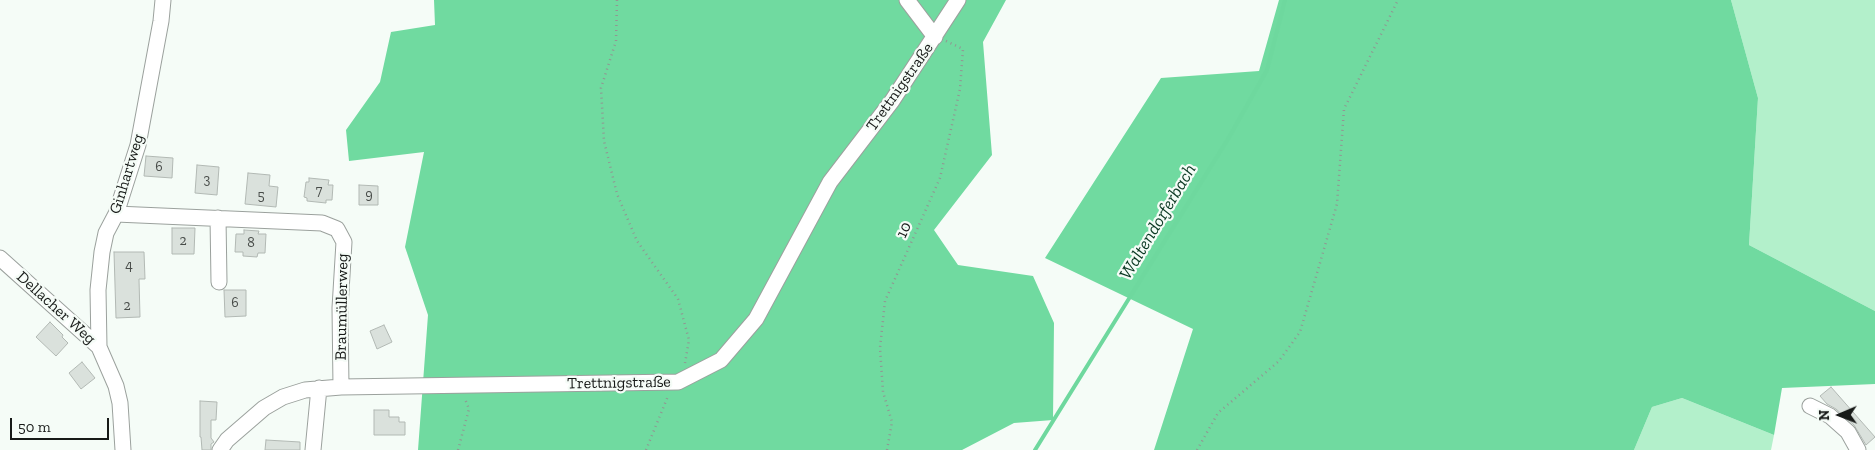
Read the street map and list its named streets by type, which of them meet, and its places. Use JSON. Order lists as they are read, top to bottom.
{
  "streets": {
    "street": [
      "Trettnigstraße",
      "Ginhartweg",
      "Braumüllerweg",
      "Dellacher Weg"
    ],
    "path": ["10"]
  },
  "crossings": [
    ["Trettnigstraße", "10"],
    ["Trettnigstraße", "Braumüllerweg"],
    ["Ginhartweg", "Braumüllerweg"],
    ["Ginhartweg", "Dellacher Weg"]
  ],
  "water": ["Waltendorferbach"],
  "house_numbers": [
    "6",
    "3",
    "7",
    "9",
    "5",
    "2",
    "8",
    "4",
    "6",
    "2"
  ],
  "scale_bar": "50 m",
  "north": "left"
}
